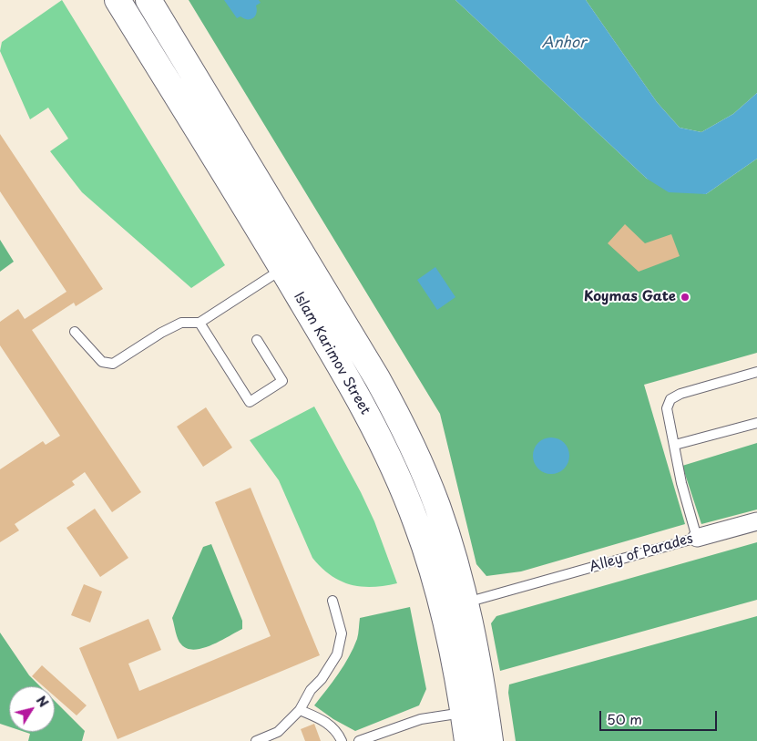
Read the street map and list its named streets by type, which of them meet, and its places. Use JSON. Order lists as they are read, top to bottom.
{
  "streets": {
    "main road": ["Islam Karimov Street"],
    "street": ["Alley of Parades"]
  },
  "crossings": [
    ["Islam Karimov Street", "Alley of Parades"]
  ],
  "water": ["Anhor"],
  "places": ["Koymas Gate"],
  "scale_bar": "50 m",
  "north": "top right"
}
